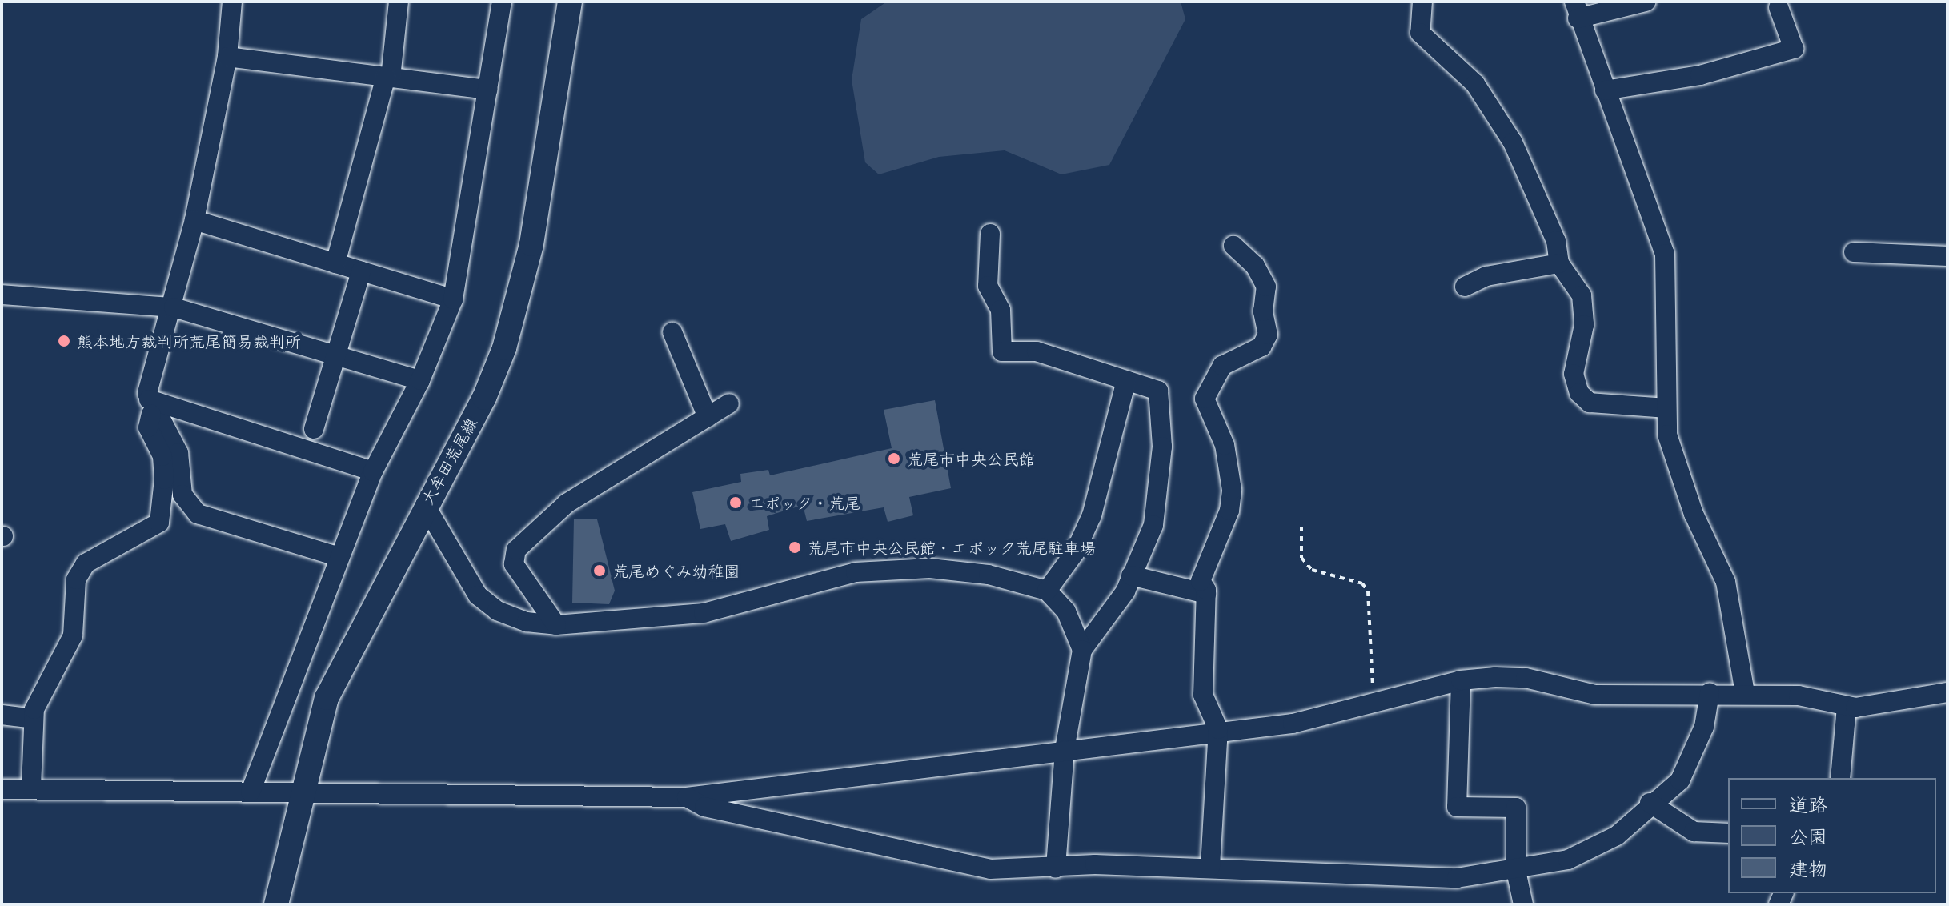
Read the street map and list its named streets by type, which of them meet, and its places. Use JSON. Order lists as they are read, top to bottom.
{
  "streets": {
    "main road": ["大牟田荒尾線"]
  },
  "places": [
    "熊本地方裁判所荒尾簡易裁判所",
    "荒尾市中央公民館",
    "エポック・荒尾",
    "荒尾市中央公民館・エポック荒尾駐車場",
    "荒尾めぐみ幼稚園"
  ],
  "legend": ["道路", "公園", "建物"]
}
